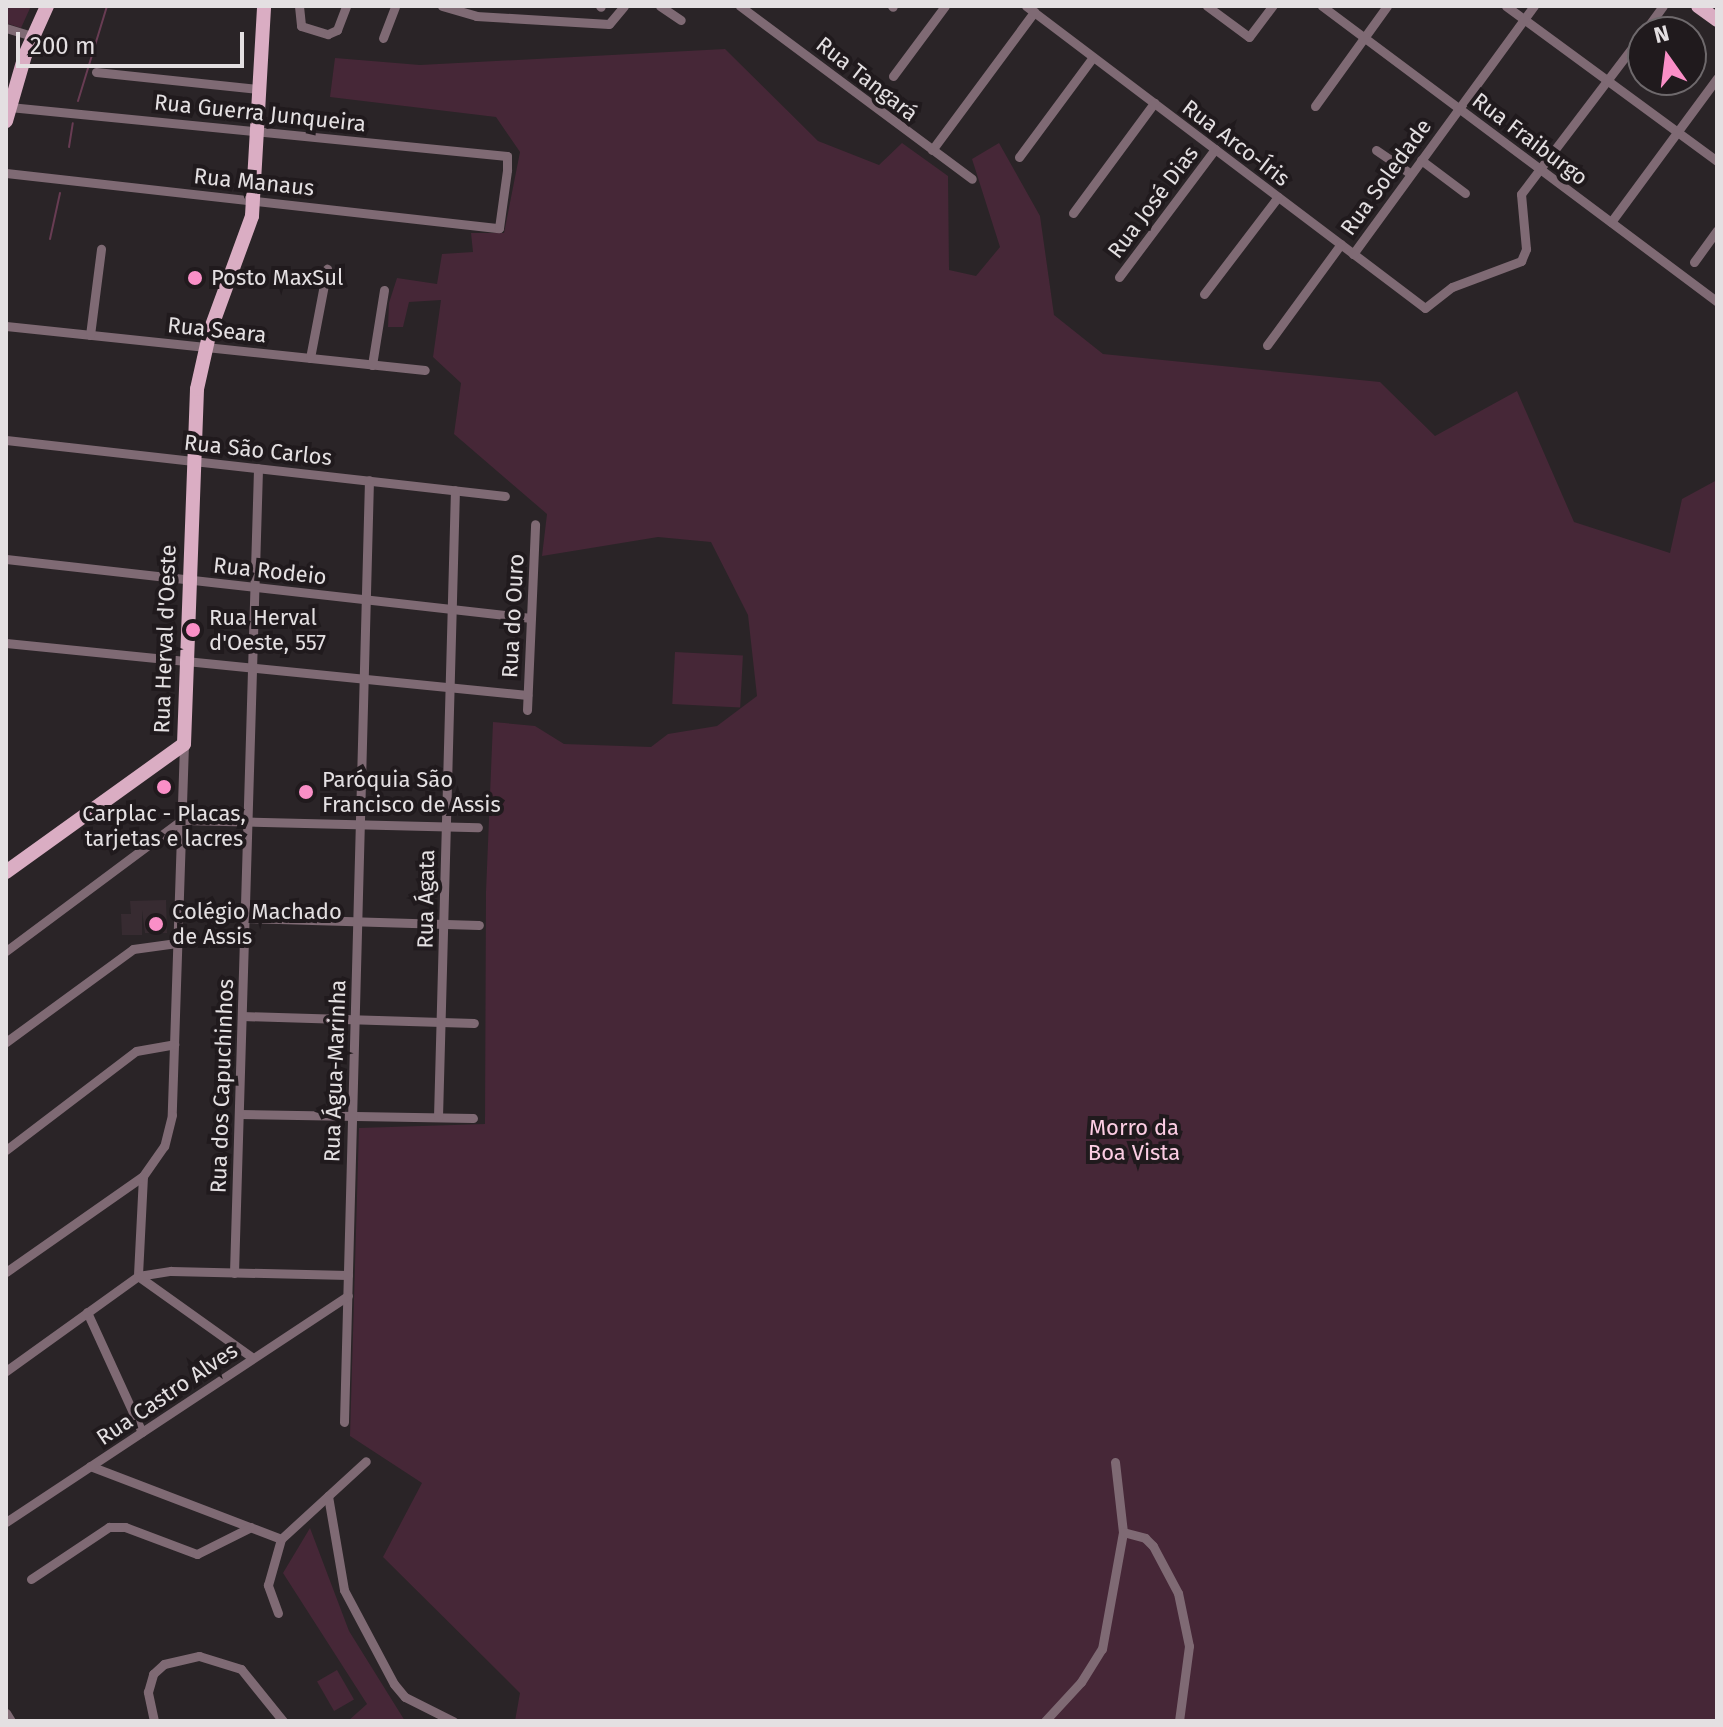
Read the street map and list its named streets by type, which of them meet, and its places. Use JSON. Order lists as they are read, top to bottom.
{
  "streets": {
    "main road": ["Rua Herval d'Oeste"],
    "street": [
      "Rua Tangará",
      "Rua Guerra Junqueira",
      "Rua Fraiburgo",
      "Rua Arco-Íris",
      "Rua Soledade",
      "Rua Manaus",
      "Rua José Dias",
      "Rua Seara",
      "Rua São Carlos",
      "Rua Rodeio",
      "Rua do Ouro",
      "Rua Ágata",
      "Rua Água-Marinha",
      "Rua dos Capuchinhos",
      "Rua Castro Alves"
    ]
  },
  "crossings": [
    ["Rua Guerra Junqueira", "Rua Manaus"],
    ["Rua Guerra Junqueira", "Rua Herval d'Oeste"],
    ["Rua Fraiburgo", "Rua Arco-Íris"],
    ["Rua Fraiburgo", "Rua Soledade"],
    ["Rua Arco-Íris", "Rua Soledade"],
    ["Rua Arco-Íris", "Rua José Dias"],
    ["Rua Manaus", "Rua Herval d'Oeste"],
    ["Rua Seara", "Rua Herval d'Oeste"],
    ["Rua São Carlos", "Rua Herval d'Oeste"],
    ["Rua São Carlos", "Rua Ágata"],
    ["Rua São Carlos", "Rua Água-Marinha"],
    ["Rua São Carlos", "Rua dos Capuchinhos"],
    ["Rua Rodeio", "Rua do Ouro"],
    ["Rua Rodeio", "Rua Herval d'Oeste"],
    ["Rua Rodeio", "Rua Ágata"],
    ["Rua Rodeio", "Rua Água-Marinha"],
    ["Rua Rodeio", "Rua dos Capuchinhos"],
    ["Rua Água-Marinha", "Rua Castro Alves"]
  ],
  "parks": ["Morro da Boa Vista"],
  "places": [
    "Posto MaxSul",
    "Rua Herval d'Oeste, 557",
    "Carplac - Placas, tarjetas e lacres",
    "Paróquia São Francisco de Assis",
    "Colégio Machado de Assis"
  ],
  "scale_bar": "200 m",
  "north": "top"
}
